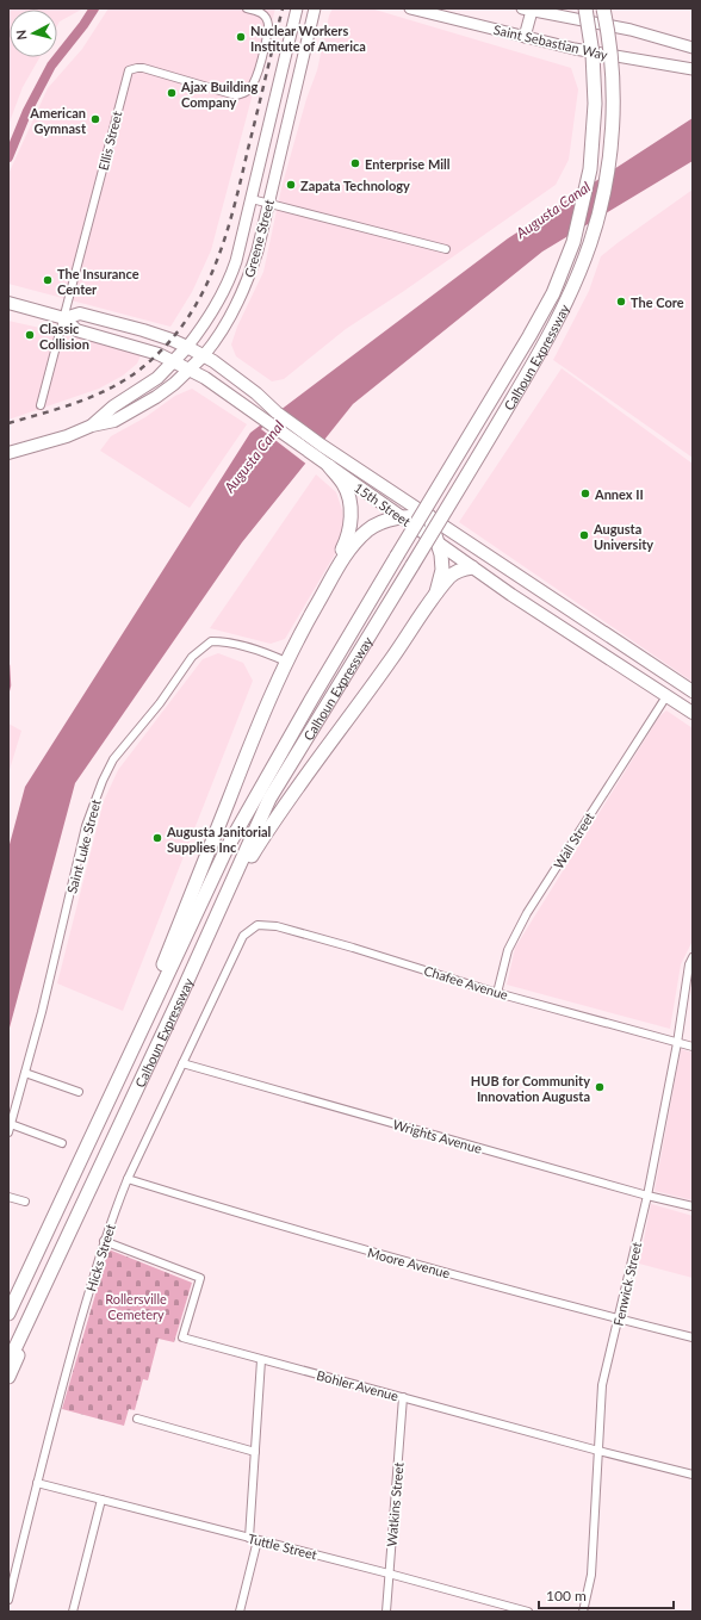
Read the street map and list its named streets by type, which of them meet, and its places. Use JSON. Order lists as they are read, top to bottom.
{
  "streets": {
    "highway": ["Calhoun Expressway"],
    "main road": ["Saint Sebastian Way", "Greene Street", "15th Street"],
    "street": [
      "Ellis Street",
      "Wall Street",
      "Saint Luke Street",
      "Chafee Avenue",
      "Wrights Avenue",
      "Hicks Street",
      "Moore Avenue",
      "Fenwick Street",
      "Bohler Avenue",
      "Watkins Street",
      "Tuttle Street"
    ]
  },
  "crossings": [
    ["Saint Sebastian Way", "Calhoun Expressway"],
    ["Ellis Street", "15th Street"],
    ["Greene Street", "15th Street"],
    ["15th Street", "Wall Street"],
    ["Wall Street", "Chafee Avenue"],
    ["Chafee Avenue", "Hicks Street"],
    ["Chafee Avenue", "Fenwick Street"],
    ["Wrights Avenue", "Hicks Street"],
    ["Wrights Avenue", "Fenwick Street"],
    ["Hicks Street", "Moore Avenue"],
    ["Hicks Street", "Bohler Avenue"],
    ["Hicks Street", "Tuttle Street"],
    ["Moore Avenue", "Fenwick Street"],
    ["Fenwick Street", "Bohler Avenue"],
    ["Bohler Avenue", "Watkins Street"],
    ["Watkins Street", "Tuttle Street"]
  ],
  "water": ["Augusta Canal"],
  "parks": ["Rollersville Cemetery"],
  "places": [
    "Nuclear Workers Institute of America",
    "Ajax Building Company",
    "American Gymnast",
    "Enterprise Mill",
    "Zapata Technology",
    "The Insurance Center",
    "The Core",
    "Classic Collision",
    "Annex II",
    "Augusta University",
    "Augusta Janitorial Supplies Inc",
    "HUB for Community Innovation Augusta"
  ],
  "scale_bar": "100 m",
  "north": "left"
}
